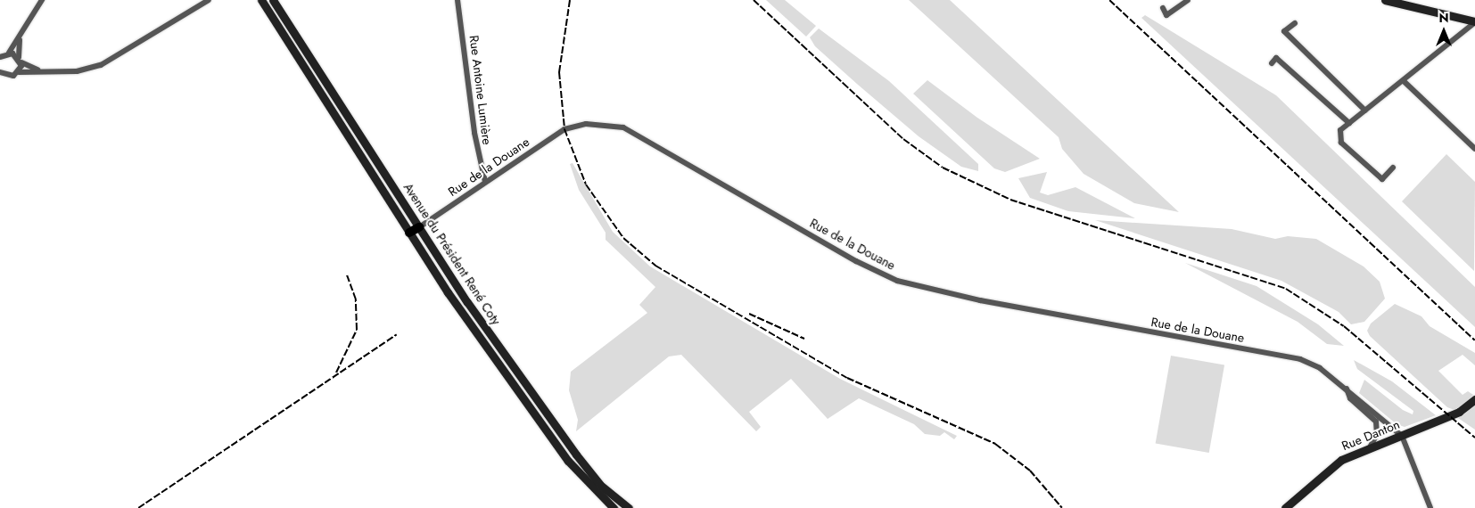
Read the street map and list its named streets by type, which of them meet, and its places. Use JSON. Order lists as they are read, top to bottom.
{
  "streets": {
    "main road": ["Avenue du Président René Coty", "Rue Danton"],
    "street": ["Rue Antoine Lumière", "Rue de la Douane"]
  },
  "crossings": [
    ["Rue Antoine Lumière", "Rue de la Douane"],
    ["Rue de la Douane", "Avenue du Président René Coty"],
    ["Rue de la Douane", "Rue Danton"]
  ],
  "north": "top"
}
